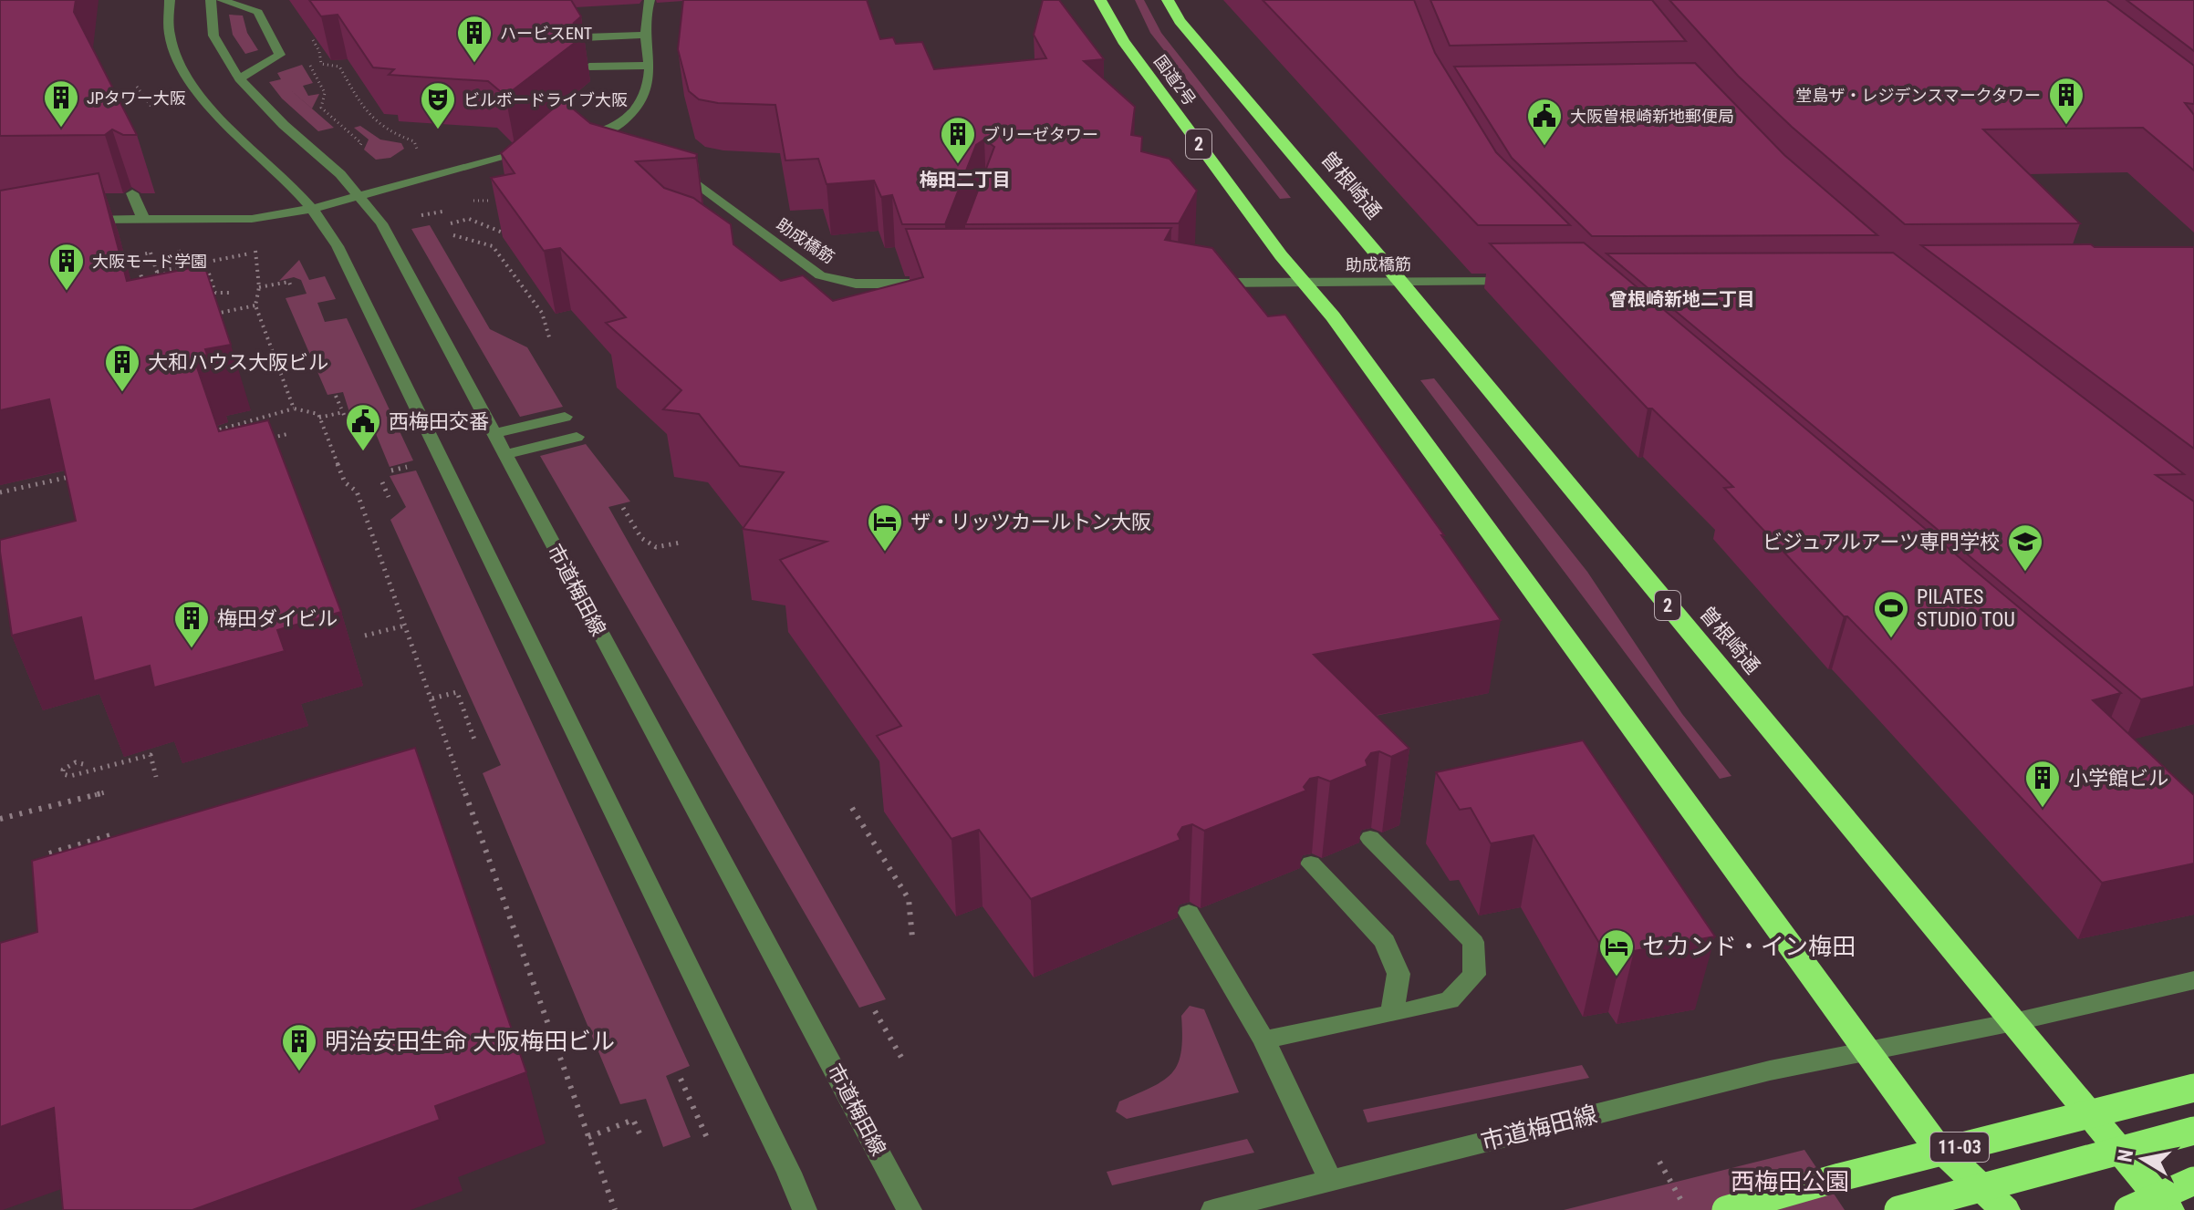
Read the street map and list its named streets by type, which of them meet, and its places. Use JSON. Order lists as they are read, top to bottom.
{
  "streets": {
    "highway": [
      "国道2号",
      "2",
      "曽根崎通",
      "11-03"
    ],
    "street": ["助成橋筋", "市道梅田線"]
  },
  "crossings": [
    ["国道2号", "2"],
    ["国道2号", "助成橋筋"],
    ["2", "助成橋筋"],
    ["2", "市道梅田線"],
    ["曽根崎通", "助成橋筋"],
    ["曽根崎通", "市道梅田線"]
  ],
  "districts": ["梅田二丁目", "曾根崎新地二丁目"],
  "parks": ["西梅田公園"],
  "places": {
    "building": [
      "ハービスENT",
      "堂島ザ・レジデンスマークタワー",
      "JPタワー大阪",
      "ブリーゼタワー",
      "大阪モード学園",
      "大和ハウス大阪ビル",
      "梅田ダイビル",
      "小学館ビル",
      "明治安田生命 大阪梅田ビル"
    ],
    "theatre": ["ビルボードライブ大阪"],
    "public building": ["大阪曽根崎新地郵便局", "西梅田交番"],
    "hotel": ["ザ・リッツカールトン大阪", "セカンド・イン梅田"],
    "school or university": ["ビジュアルアーツ専門学校"],
    "sports": ["PILATES STUDIO TOU"]
  },
  "north": "left"
}
